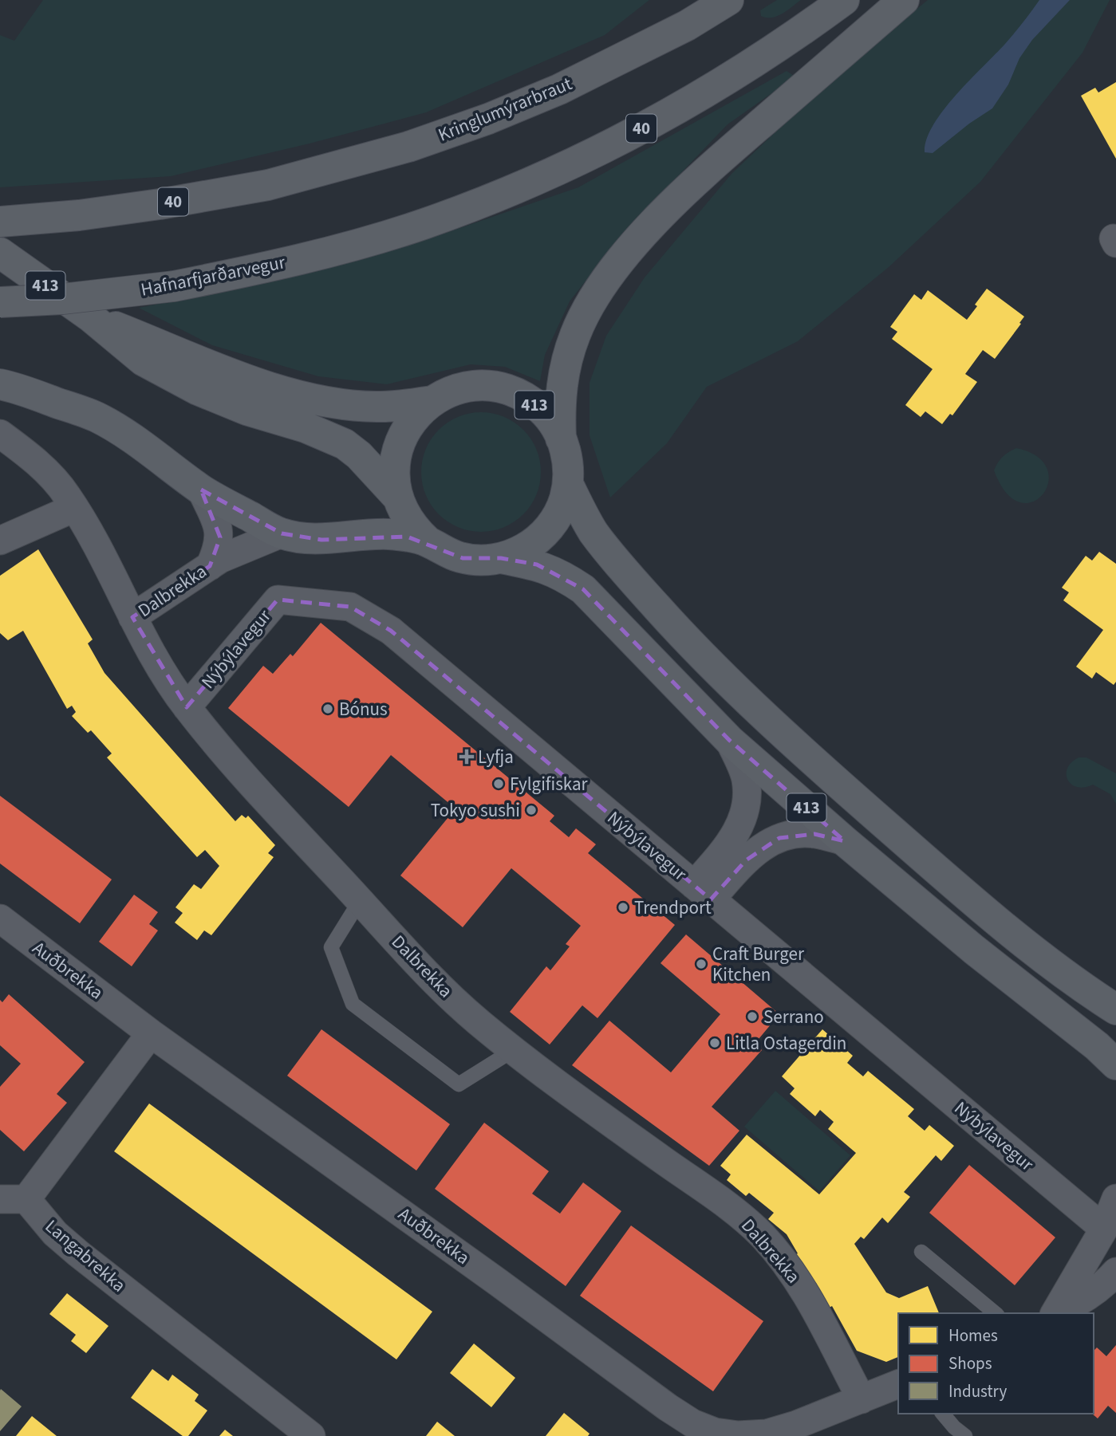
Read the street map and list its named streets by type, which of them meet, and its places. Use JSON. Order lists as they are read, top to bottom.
{
  "streets": {
    "main road": [
      "Kringlumýrarbraut",
      "40",
      "Hafnarfjarðarvegur",
      "413"
    ],
    "street": [
      "Dalbrekka",
      "Nýbýlavegur",
      "Auðbrekka",
      "Langabrekka"
    ]
  },
  "crossings": [
    ["Dalbrekka", "Nýbýlavegur"],
    ["Dalbrekka", "Auðbrekka"],
    ["Auðbrekka", "Langabrekka"]
  ],
  "places": {
    "other": [
      "Bónus",
      "Fylgifiskar",
      "Tokyo sushi",
      "Trendport",
      "Craft Burger Kitchen",
      "Serrano",
      "Litla Ostagerdin"
    ],
    "health": ["Lyfja"]
  },
  "legend": ["Homes", "Shops", "Industry"]
}
